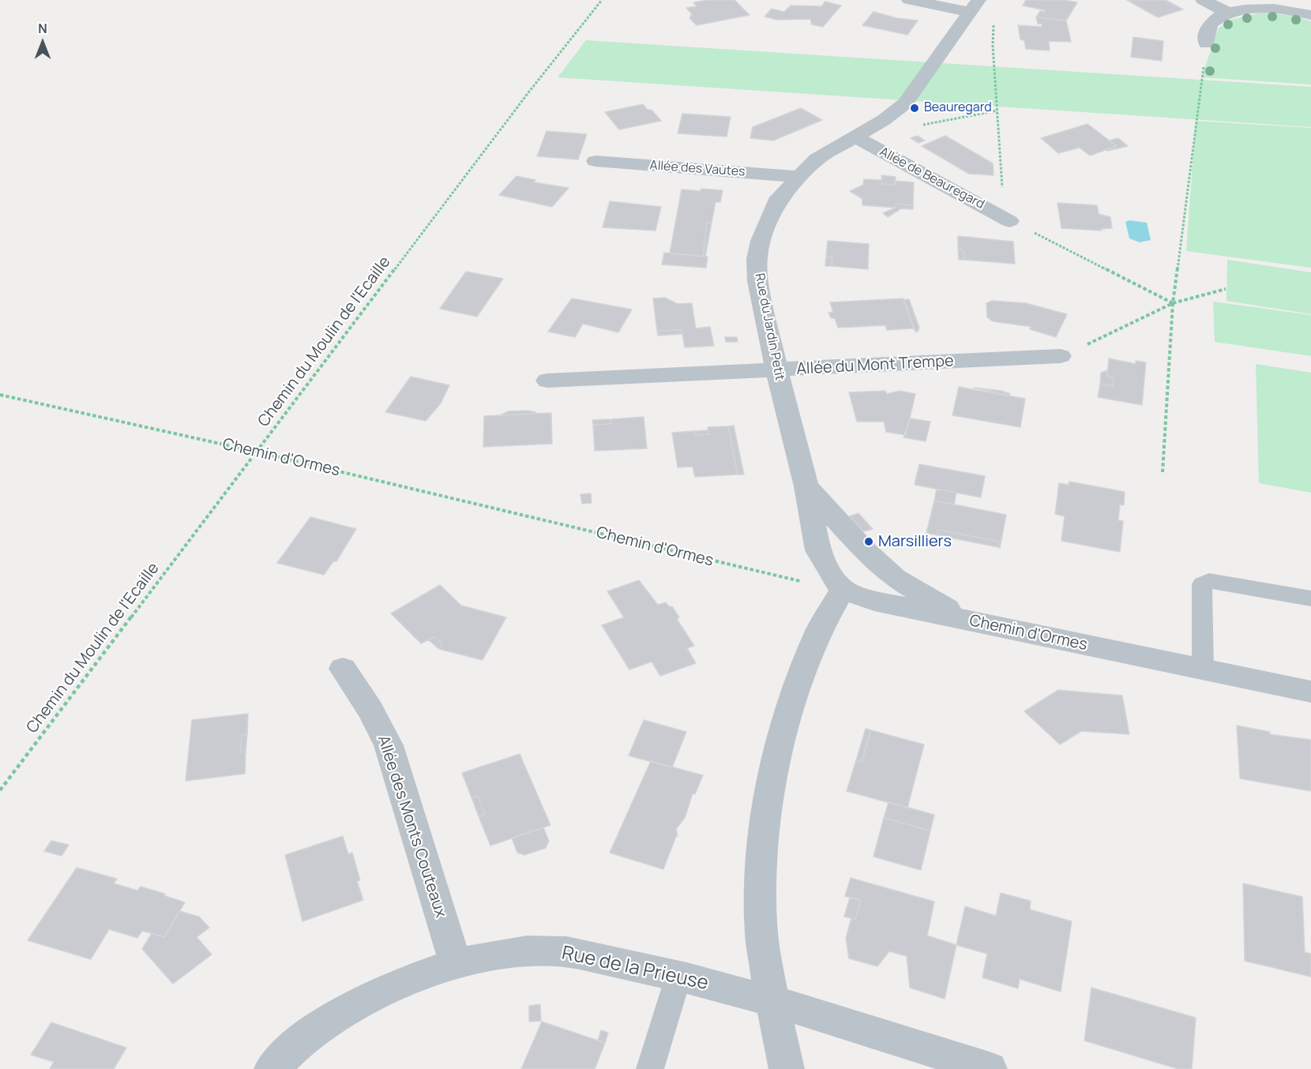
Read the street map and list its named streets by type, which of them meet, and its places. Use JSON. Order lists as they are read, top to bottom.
{
  "streets": {
    "street": [
      "Allée des Vautes",
      "Allée de Beauregard",
      "Rue du Jardin Petit",
      "Allée du Mont Trempe",
      "Chemin d'Ormes",
      "Allée des Monts Couteaux",
      "Rue de la Prieuse"
    ],
    "path": ["Chemin du Moulin de l'Ecaille"]
  },
  "crossings": [
    ["Allée des Vautes", "Rue du Jardin Petit"],
    ["Allée de Beauregard", "Rue du Jardin Petit"],
    ["Rue du Jardin Petit", "Allée du Mont Trempe"],
    ["Rue du Jardin Petit", "Chemin d'Ormes"],
    ["Chemin du Moulin de l'Ecaille", "Chemin d'Ormes"],
    ["Allée des Monts Couteaux", "Rue de la Prieuse"]
  ],
  "places": ["Beauregard", "Marsilliers"],
  "north": "top"
}
